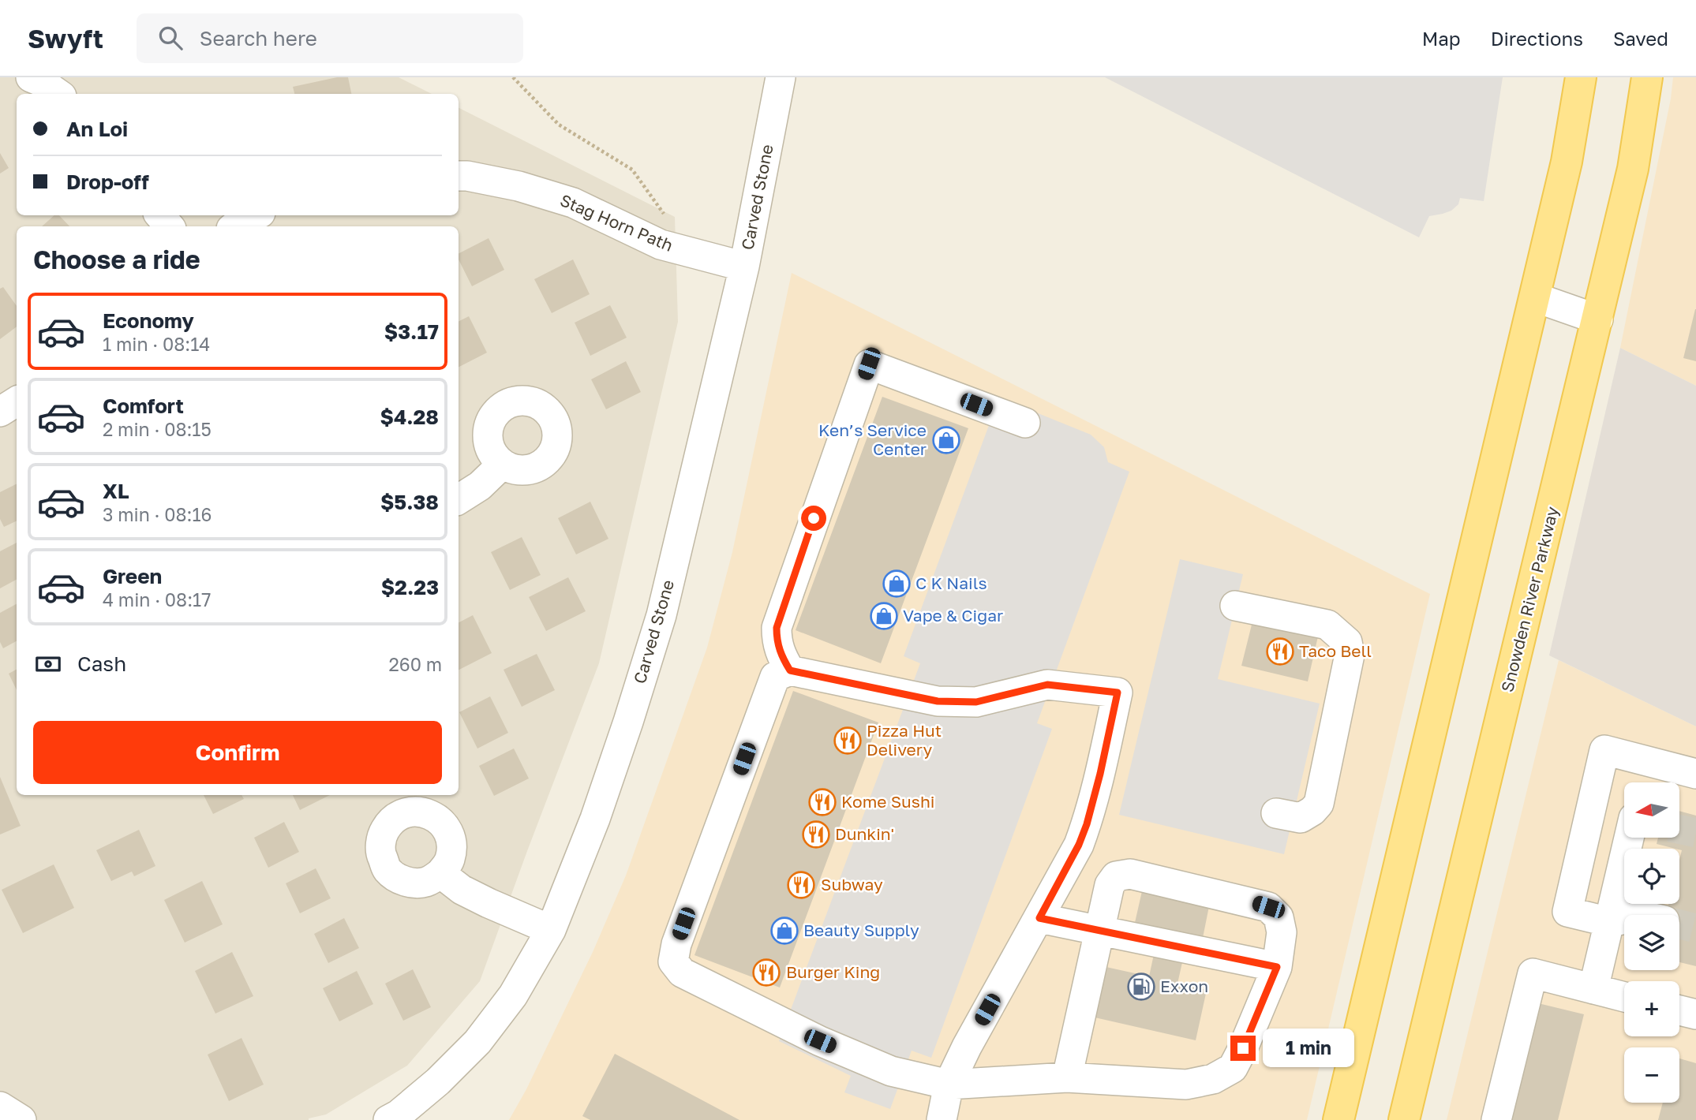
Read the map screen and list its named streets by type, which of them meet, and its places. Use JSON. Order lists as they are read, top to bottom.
{
  "streets": {
    "main road": ["Snowden River Parkway"],
    "street": ["Carved Stone", "Stag Horn Path"]
  },
  "crossings": [
    ["Carved Stone", "Stag Horn Path"]
  ],
  "places": {
    "shop": [
      "Ken’s Service Center",
      "C K Nails",
      "Vape & Cigar",
      "Beauty Supply"
    ],
    "restaurant": [
      "Taco Bell",
      "Pizza Hut Delivery",
      "Kome Sushi",
      "Dunkin'",
      "Subway",
      "Burger King"
    ],
    "fuel station": ["Exxon"]
  },
  "north": "left",
  "page": {
    "header": "Swyft",
    "search": "Search here",
    "nav": ["Map", "Directions", "Saved"],
    "banner": ["An Loi", "Drop-off"],
    "heading": "Choose a ride",
    "list": [
      {
        "name": "Economy",
        "note": "1 min · 08:14",
        "value": "$3.17"
      },
      {
        "name": "Comfort",
        "note": "2 min · 08:15",
        "value": "$4.28"
      },
      {
        "name": "XL",
        "note": "3 min · 08:16",
        "value": "$5.38"
      },
      {
        "name": "Green",
        "note": "4 min · 08:17",
        "value": "$2.23"
      }
    ],
    "pay": ["Cash", "260 m"],
    "buttons": "Confirm",
    "map_buttons": ["+", "−"],
    "bubble": "1 min"
  }
}
